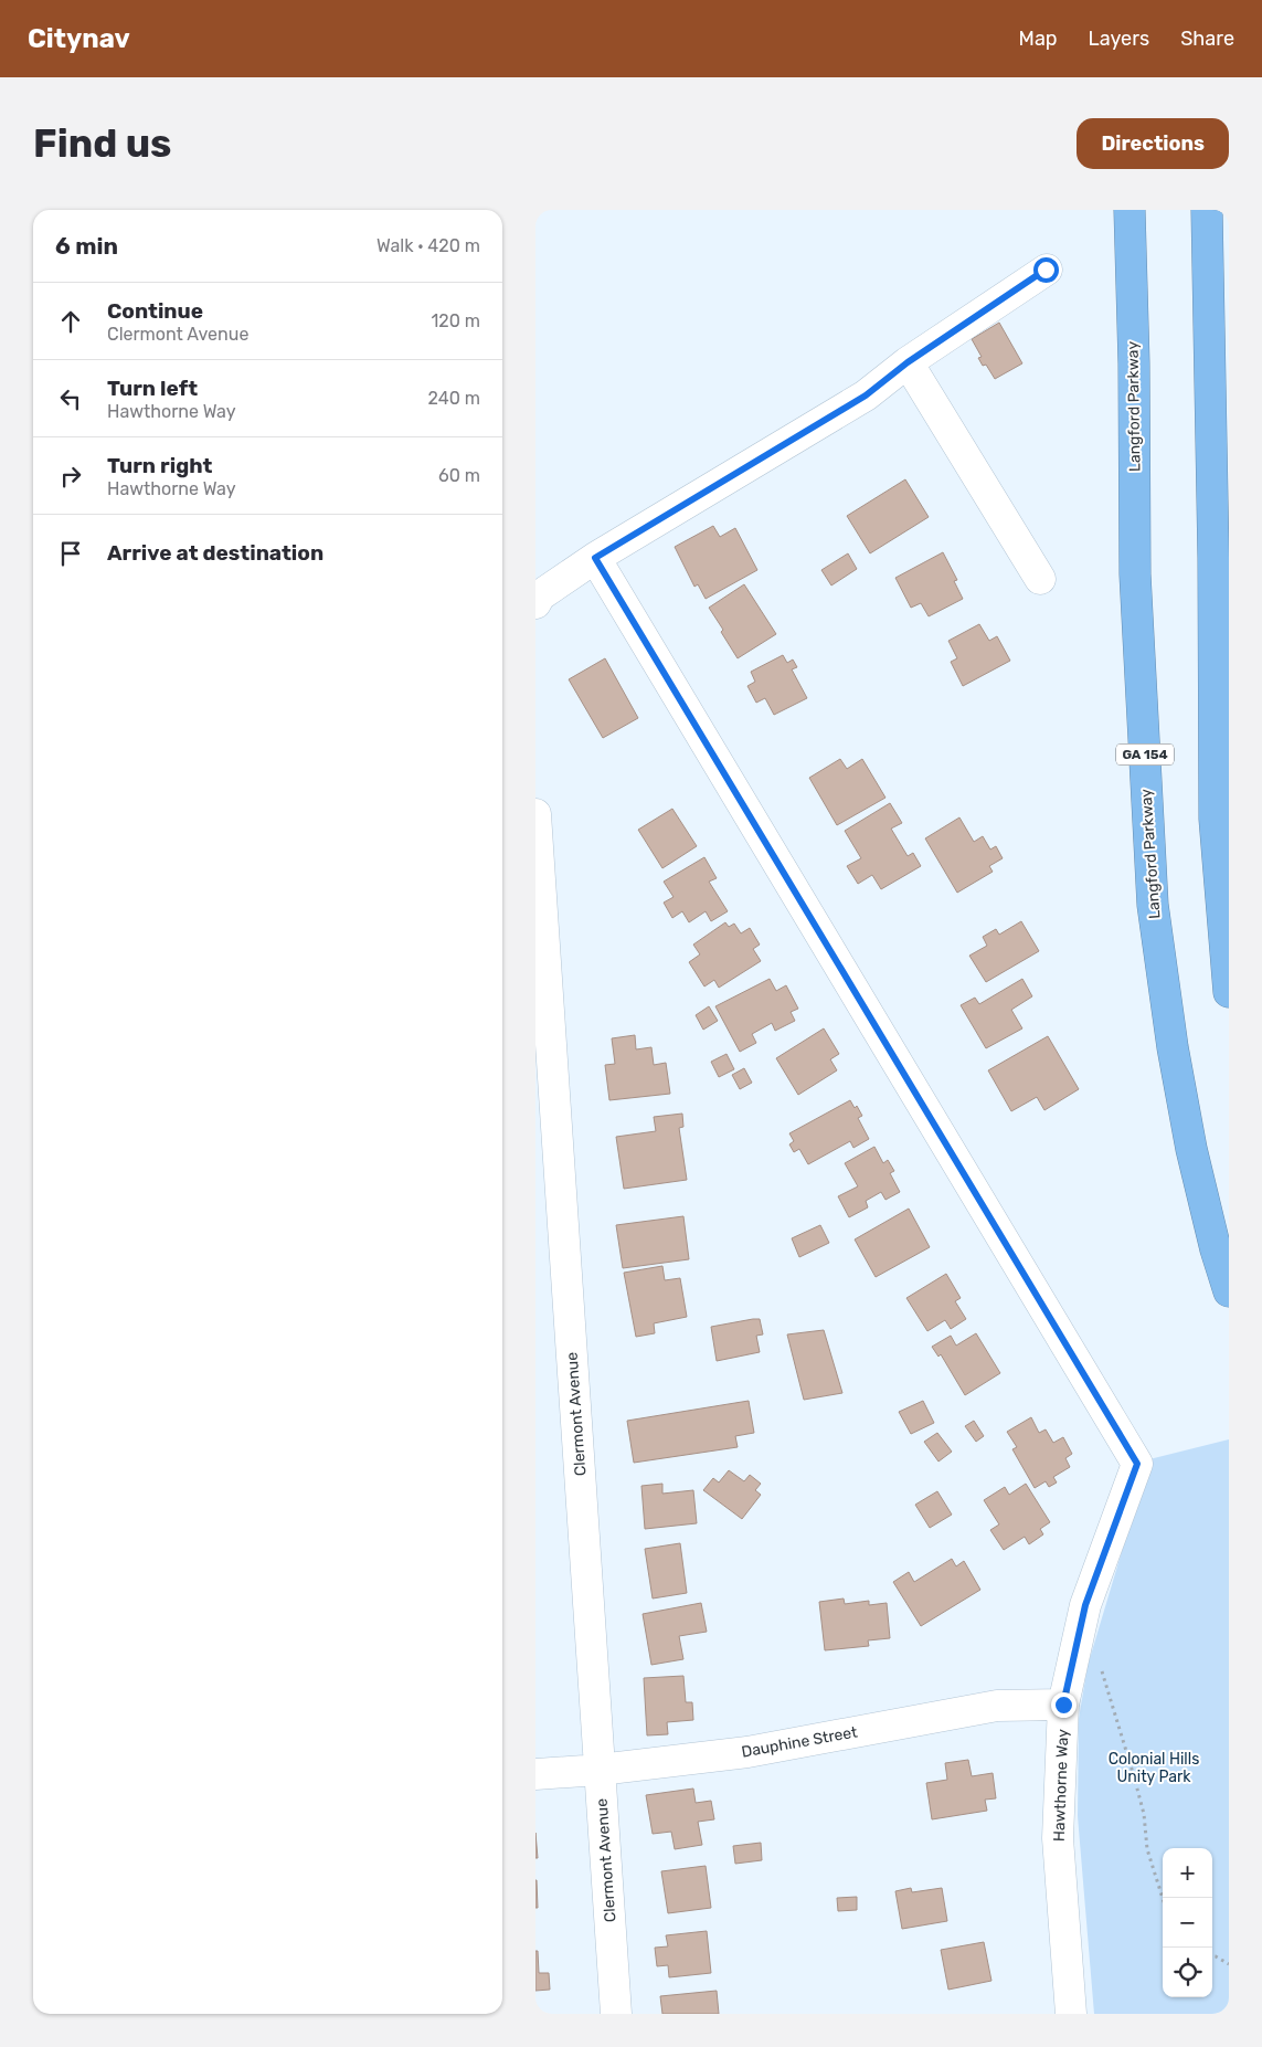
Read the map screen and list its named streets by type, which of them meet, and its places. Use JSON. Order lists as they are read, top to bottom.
{
  "streets": {
    "highway": ["Langford Parkway", "GA 154"],
    "street": ["Clermont Avenue", "Dauphine Street", "Hawthorne Way"]
  },
  "crossings": [
    ["Clermont Avenue", "Dauphine Street"],
    ["Dauphine Street", "Hawthorne Way"]
  ],
  "parks": ["Colonial Hills Unity Park"],
  "page": {
    "header": "Citynav",
    "nav": ["Map", "Layers", "Share"],
    "buttons": "Directions",
    "title": "Find us",
    "heading": ["6 min", "Walk · 420 m"],
    "list": [
      ["Continue", "Clermont Avenue", "120 m"],
      ["Turn left", "Hawthorne Way", "240 m"],
      ["Turn right", "Hawthorne Way", "60 m"],
      "Arrive at destination"
    ],
    "map_buttons": ["+", "−"]
  }
}
